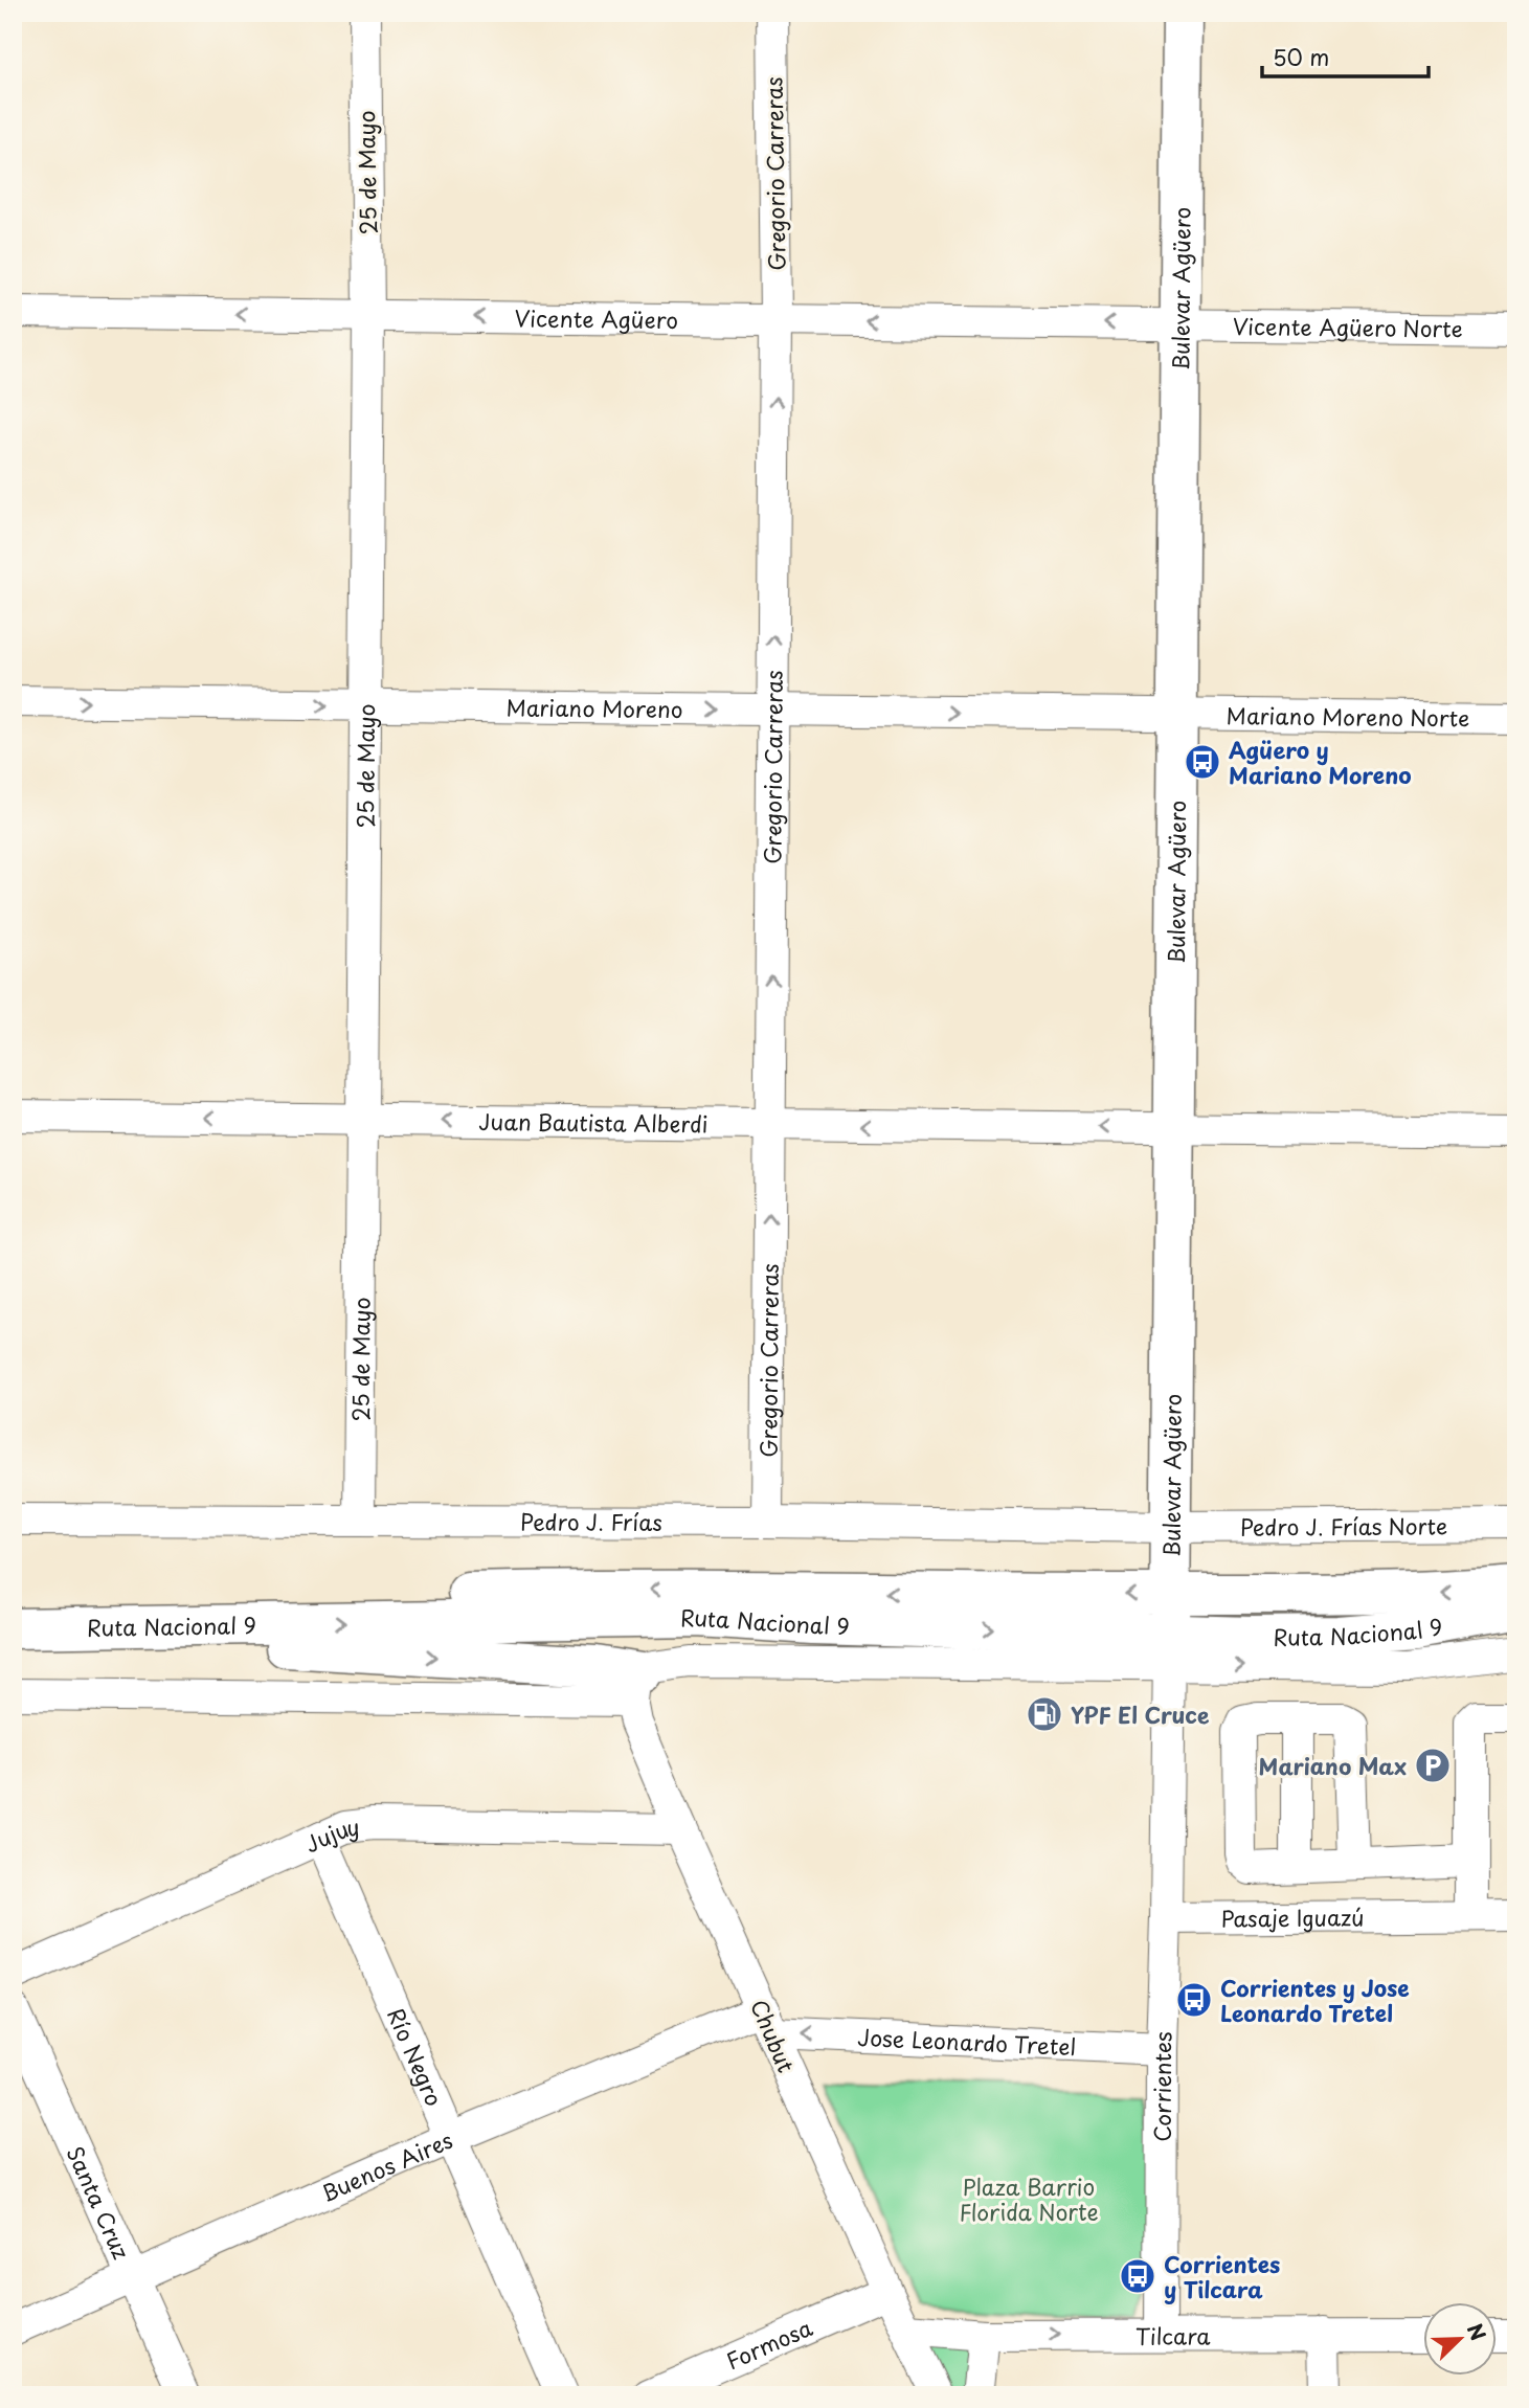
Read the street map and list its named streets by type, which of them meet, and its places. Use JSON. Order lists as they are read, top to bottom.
{
  "streets": {
    "main road": ["Bulevar Agüero", "Ruta Nacional 9"],
    "street": [
      "25 de Mayo",
      "Gregorio Carreras",
      "Vicente Agüero",
      "Vicente Agüero Norte",
      "Mariano Moreno",
      "Mariano Moreno Norte",
      "Juan Bautista Alberdi",
      "Pedro J. Frías",
      "Pedro J. Frías Norte",
      "Jujuy",
      "Pasaje Iguazú",
      "Chubut",
      "Jose Leonardo Tretel",
      "Río Negro",
      "Corrientes",
      "Buenos Aires",
      "Santa Cruz",
      "Tilcara",
      "Formosa"
    ]
  },
  "crossings": [
    ["25 de Mayo", "Vicente Agüero"],
    ["25 de Mayo", "Mariano Moreno"],
    ["25 de Mayo", "Juan Bautista Alberdi"],
    ["25 de Mayo", "Pedro J. Frías"],
    ["Gregorio Carreras", "Vicente Agüero"],
    ["Gregorio Carreras", "Mariano Moreno"],
    ["Gregorio Carreras", "Juan Bautista Alberdi"],
    ["Gregorio Carreras", "Pedro J. Frías"],
    ["Bulevar Agüero", "Vicente Agüero"],
    ["Bulevar Agüero", "Vicente Agüero Norte"],
    ["Bulevar Agüero", "Mariano Moreno"],
    ["Bulevar Agüero", "Mariano Moreno Norte"],
    ["Bulevar Agüero", "Juan Bautista Alberdi"],
    ["Bulevar Agüero", "Pedro J. Frías"],
    ["Bulevar Agüero", "Pedro J. Frías Norte"],
    ["Bulevar Agüero", "Ruta Nacional 9"],
    ["Bulevar Agüero", "Corrientes"],
    ["Vicente Agüero", "Vicente Agüero Norte"],
    ["Mariano Moreno", "Mariano Moreno Norte"],
    ["Pedro J. Frías", "Pedro J. Frías Norte"],
    ["Ruta Nacional 9", "Corrientes"],
    ["Jujuy", "Chubut"],
    ["Jujuy", "Río Negro"],
    ["Pasaje Iguazú", "Corrientes"],
    ["Chubut", "Jose Leonardo Tretel"],
    ["Chubut", "Buenos Aires"],
    ["Chubut", "Tilcara"],
    ["Chubut", "Formosa"],
    ["Jose Leonardo Tretel", "Corrientes"],
    ["Jose Leonardo Tretel", "Buenos Aires"],
    ["Río Negro", "Buenos Aires"],
    ["Corrientes", "Tilcara"],
    ["Buenos Aires", "Santa Cruz"]
  ],
  "one_way": [
    "Gregorio Carreras",
    "Vicente Agüero",
    "Mariano Moreno",
    "Juan Bautista Alberdi",
    "Jose Leonardo Tretel"
  ],
  "parks": ["Plaza Barrio Florida Norte"],
  "places": {
    "bus stop": ["Agüero y Mariano Moreno", "Corrientes y Jose Leonardo Tretel", "Corrientes y Tilcara"],
    "fuel station": ["YPF El Cruce"],
    "parking": ["Mariano Max"]
  },
  "scale_bar": "50 m",
  "north": "top right"
}
